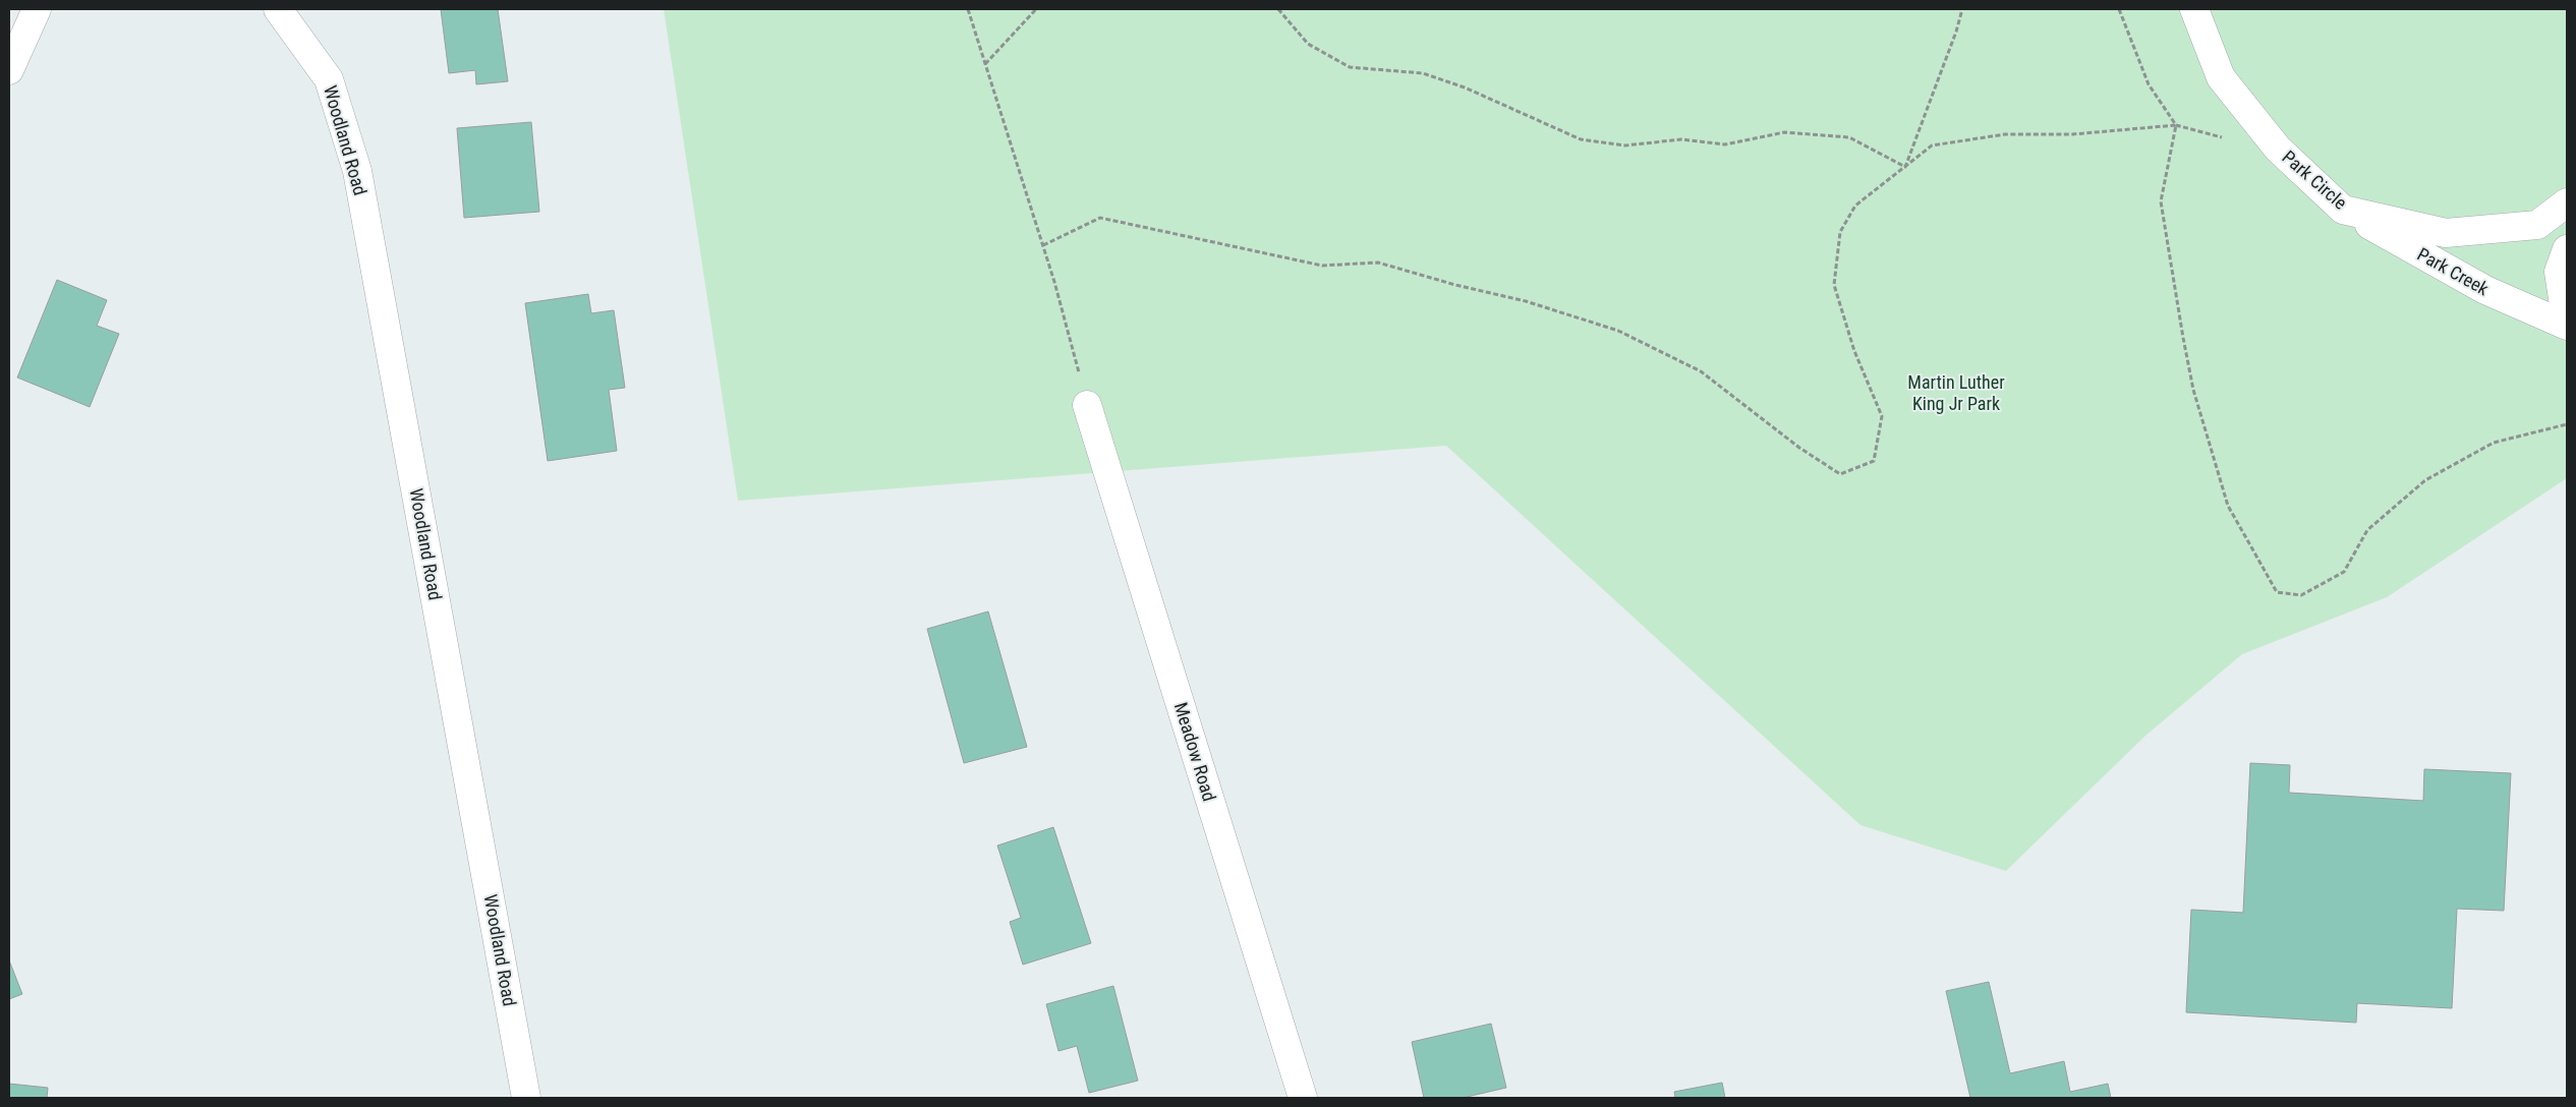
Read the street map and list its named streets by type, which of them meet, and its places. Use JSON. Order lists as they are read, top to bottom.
{
  "streets": {
    "street": [
      "Woodland Road",
      "Park Circle",
      "Park Creek",
      "Meadow Road"
    ]
  },
  "crossings": [
    ["Park Circle", "Park Creek"]
  ],
  "parks": ["Martin Luther King Jr Park"]
}
